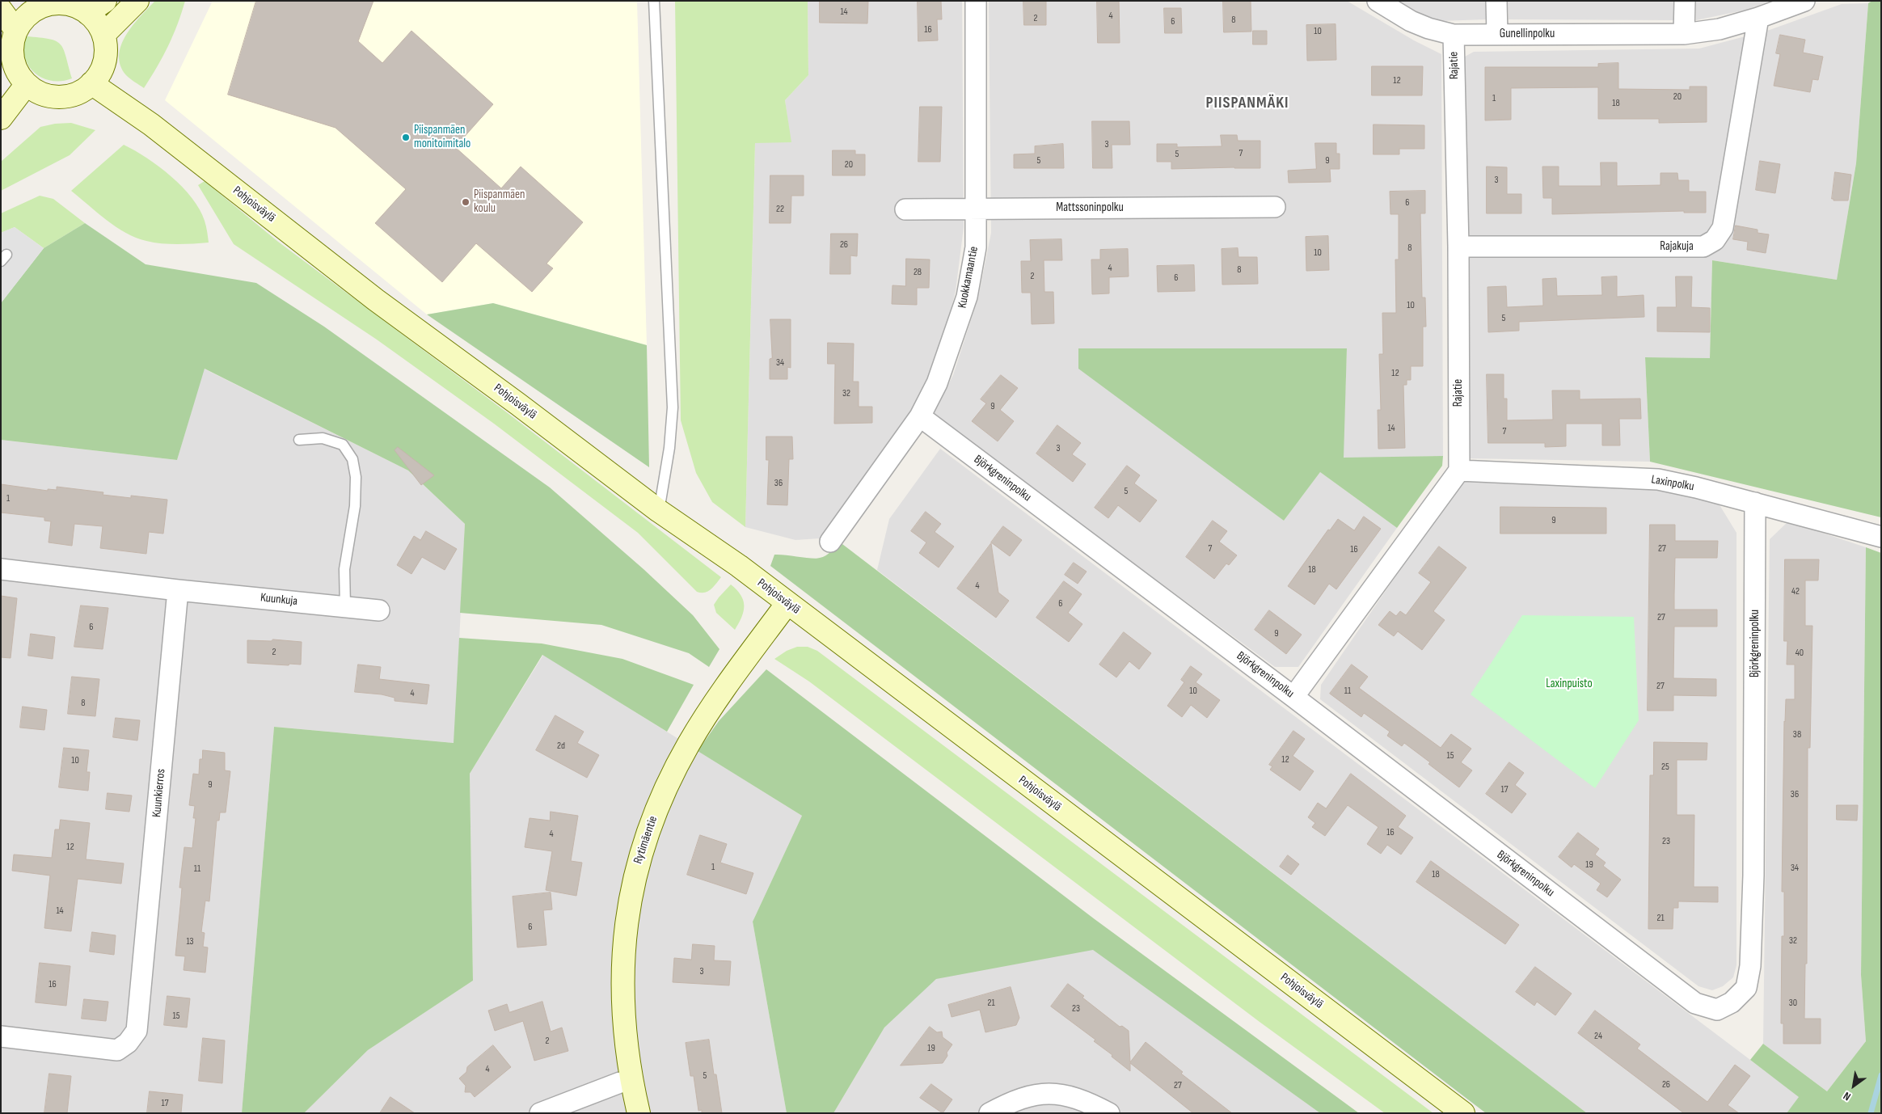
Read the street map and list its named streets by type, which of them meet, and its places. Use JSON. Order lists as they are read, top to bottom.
{
  "streets": {
    "main road": ["Pohjoisväylä", "Rytimäentie"],
    "street": [
      "Gunellinpolku",
      "Rajatie",
      "Mattssoninpolku",
      "Rajakuja",
      "Kuokkamaantie",
      "Björkgreninpolku",
      "Laxinpolku",
      "Kuunkuja",
      "Kuunkierros"
    ]
  },
  "crossings": [
    ["Gunellinpolku", "Rajatie"],
    ["Gunellinpolku", "Rajakuja"],
    ["Rajatie", "Rajakuja"],
    ["Rajatie", "Laxinpolku"],
    ["Pohjoisväylä", "Rytimäentie"],
    ["Mattssoninpolku", "Kuokkamaantie"],
    ["Kuokkamaantie", "Björkgreninpolku"],
    ["Björkgreninpolku", "Laxinpolku"],
    ["Kuunkuja", "Kuunkierros"]
  ],
  "districts": ["PIISPANMÄKI"],
  "parks": ["Laxinpuisto"],
  "places": ["Piispanmäen monitoimitalo", "Piispanmäen koulu"],
  "house_numbers": [
    "14",
    "4",
    "2",
    "8",
    "6",
    "16",
    "10",
    "12",
    "20",
    "1",
    "18",
    "3",
    "7",
    "5",
    "5",
    "9",
    "20",
    "3",
    "6",
    "22",
    "26",
    "8",
    "10",
    "4",
    "8",
    "28",
    "2",
    "6",
    "10",
    "5",
    "34",
    "12",
    "32",
    "9",
    "14",
    "7",
    "3",
    "36",
    "5",
    "1",
    "9",
    "7",
    "27",
    "16",
    "18",
    "4",
    "42",
    "6",
    "27",
    "6",
    "9",
    "2",
    "40",
    "27",
    "10",
    "11",
    "4",
    "8",
    "38",
    "2d",
    "15",
    "12",
    "10",
    "25",
    "9",
    "17",
    "36",
    "16",
    "4",
    "23",
    "12",
    "19",
    "1",
    "34",
    "11",
    "18",
    "14",
    "21",
    "6",
    "32",
    "13",
    "3",
    "16",
    "21",
    "30",
    "23",
    "15",
    "24",
    "2",
    "19",
    "4",
    "5",
    "26",
    "27",
    "17"
  ],
  "north": "bottom left"
}
